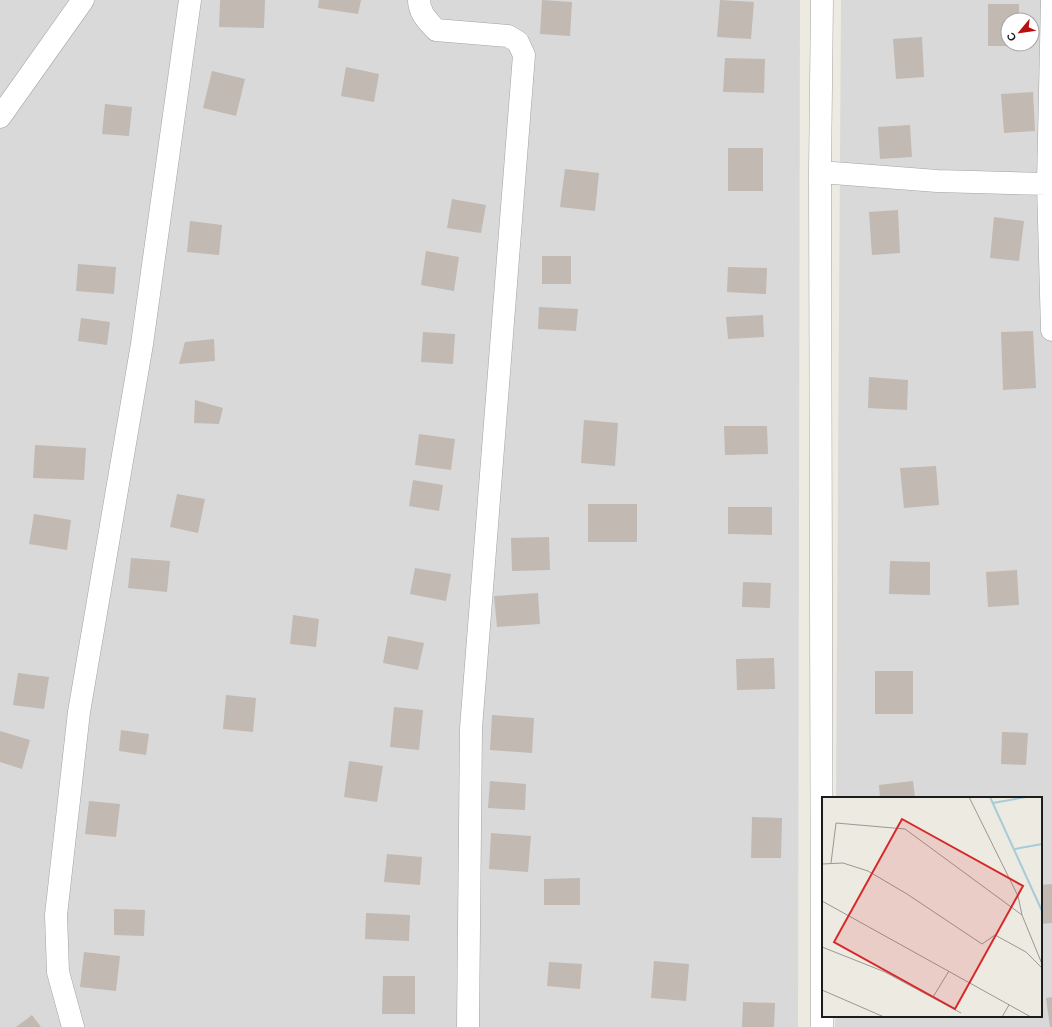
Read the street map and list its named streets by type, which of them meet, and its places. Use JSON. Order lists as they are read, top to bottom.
{
  "north": "bottom left"
}
